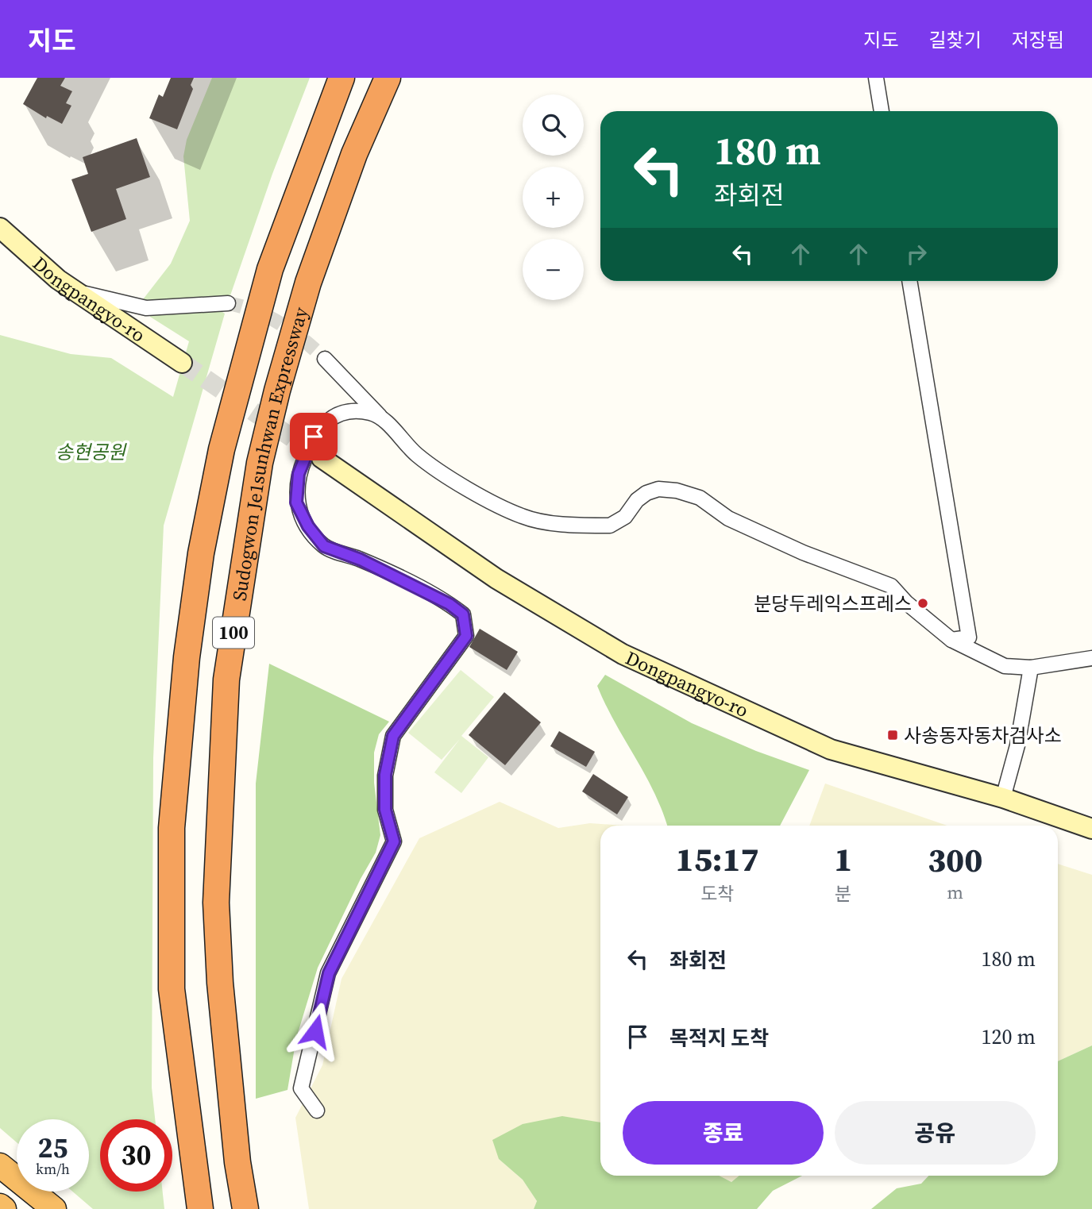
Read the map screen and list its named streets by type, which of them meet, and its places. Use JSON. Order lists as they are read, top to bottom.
{
  "streets": {
    "highway": ["Sudogwon Je1sunhwan Expressway", "100"],
    "main road": ["Dongpangyo-ro"]
  },
  "parks": ["송현공원"],
  "places": {
    "other": ["분당두레익스프레스"],
    "transit": ["사송동자동차검사소"]
  },
  "page": {
    "header": "지도",
    "nav": ["지도", "길찾기", "저장됨"],
    "map_buttons": ["+", "−"],
    "turn": ["180 m", "좌회전"],
    "eta": [
      "15:17",
      "도착",
      "1",
      "분",
      "300",
      "m"
    ],
    "list": [
      {
        "name": "좌회전",
        "value": "180 m"
      },
      {
        "name": "목적지 도착",
        "value": "120 m"
      }
    ],
    "buttons": ["종료", "공유"],
    "speed": "25 km/h",
    "limit": "30"
  }
}
